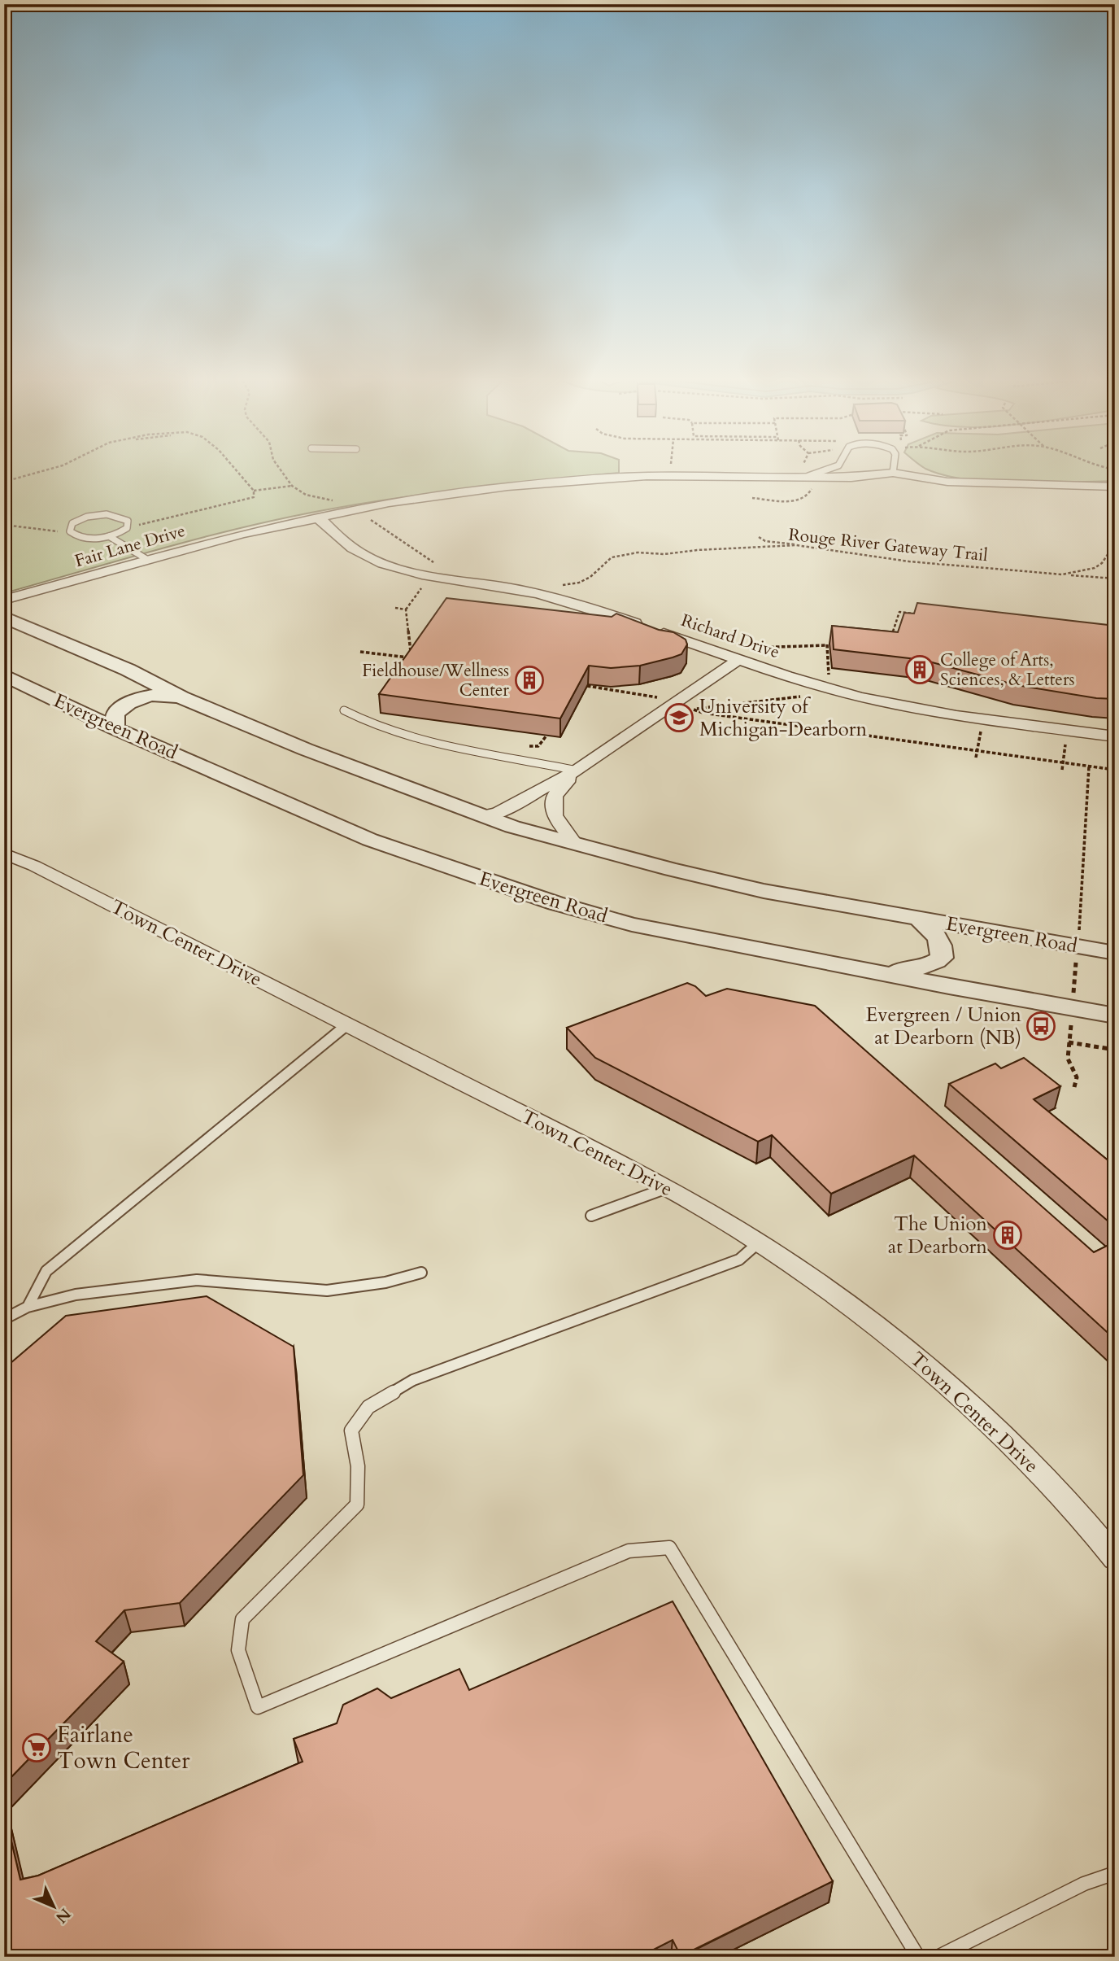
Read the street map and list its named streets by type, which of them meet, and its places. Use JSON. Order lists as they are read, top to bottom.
{
  "streets": {
    "street": [
      "Fair Lane Drive",
      "Richard Drive",
      "Evergreen Road",
      "Town Center Drive"
    ],
    "path": ["Rouge River Gateway Trail"]
  },
  "crossings": [
    ["Fair Lane Drive", "Richard Drive"]
  ],
  "places": {
    "building": ["College of Arts, Sciences, & Letters", "Fieldhouse/Wellness Center", "The Union at Dearborn"],
    "school or university": ["University of Michigan-Dearborn"],
    "bus stop": ["Evergreen / Union at Dearborn (NB)"],
    "supermarket": ["Fairlane Town Center"]
  },
  "north": "bottom right"
}
